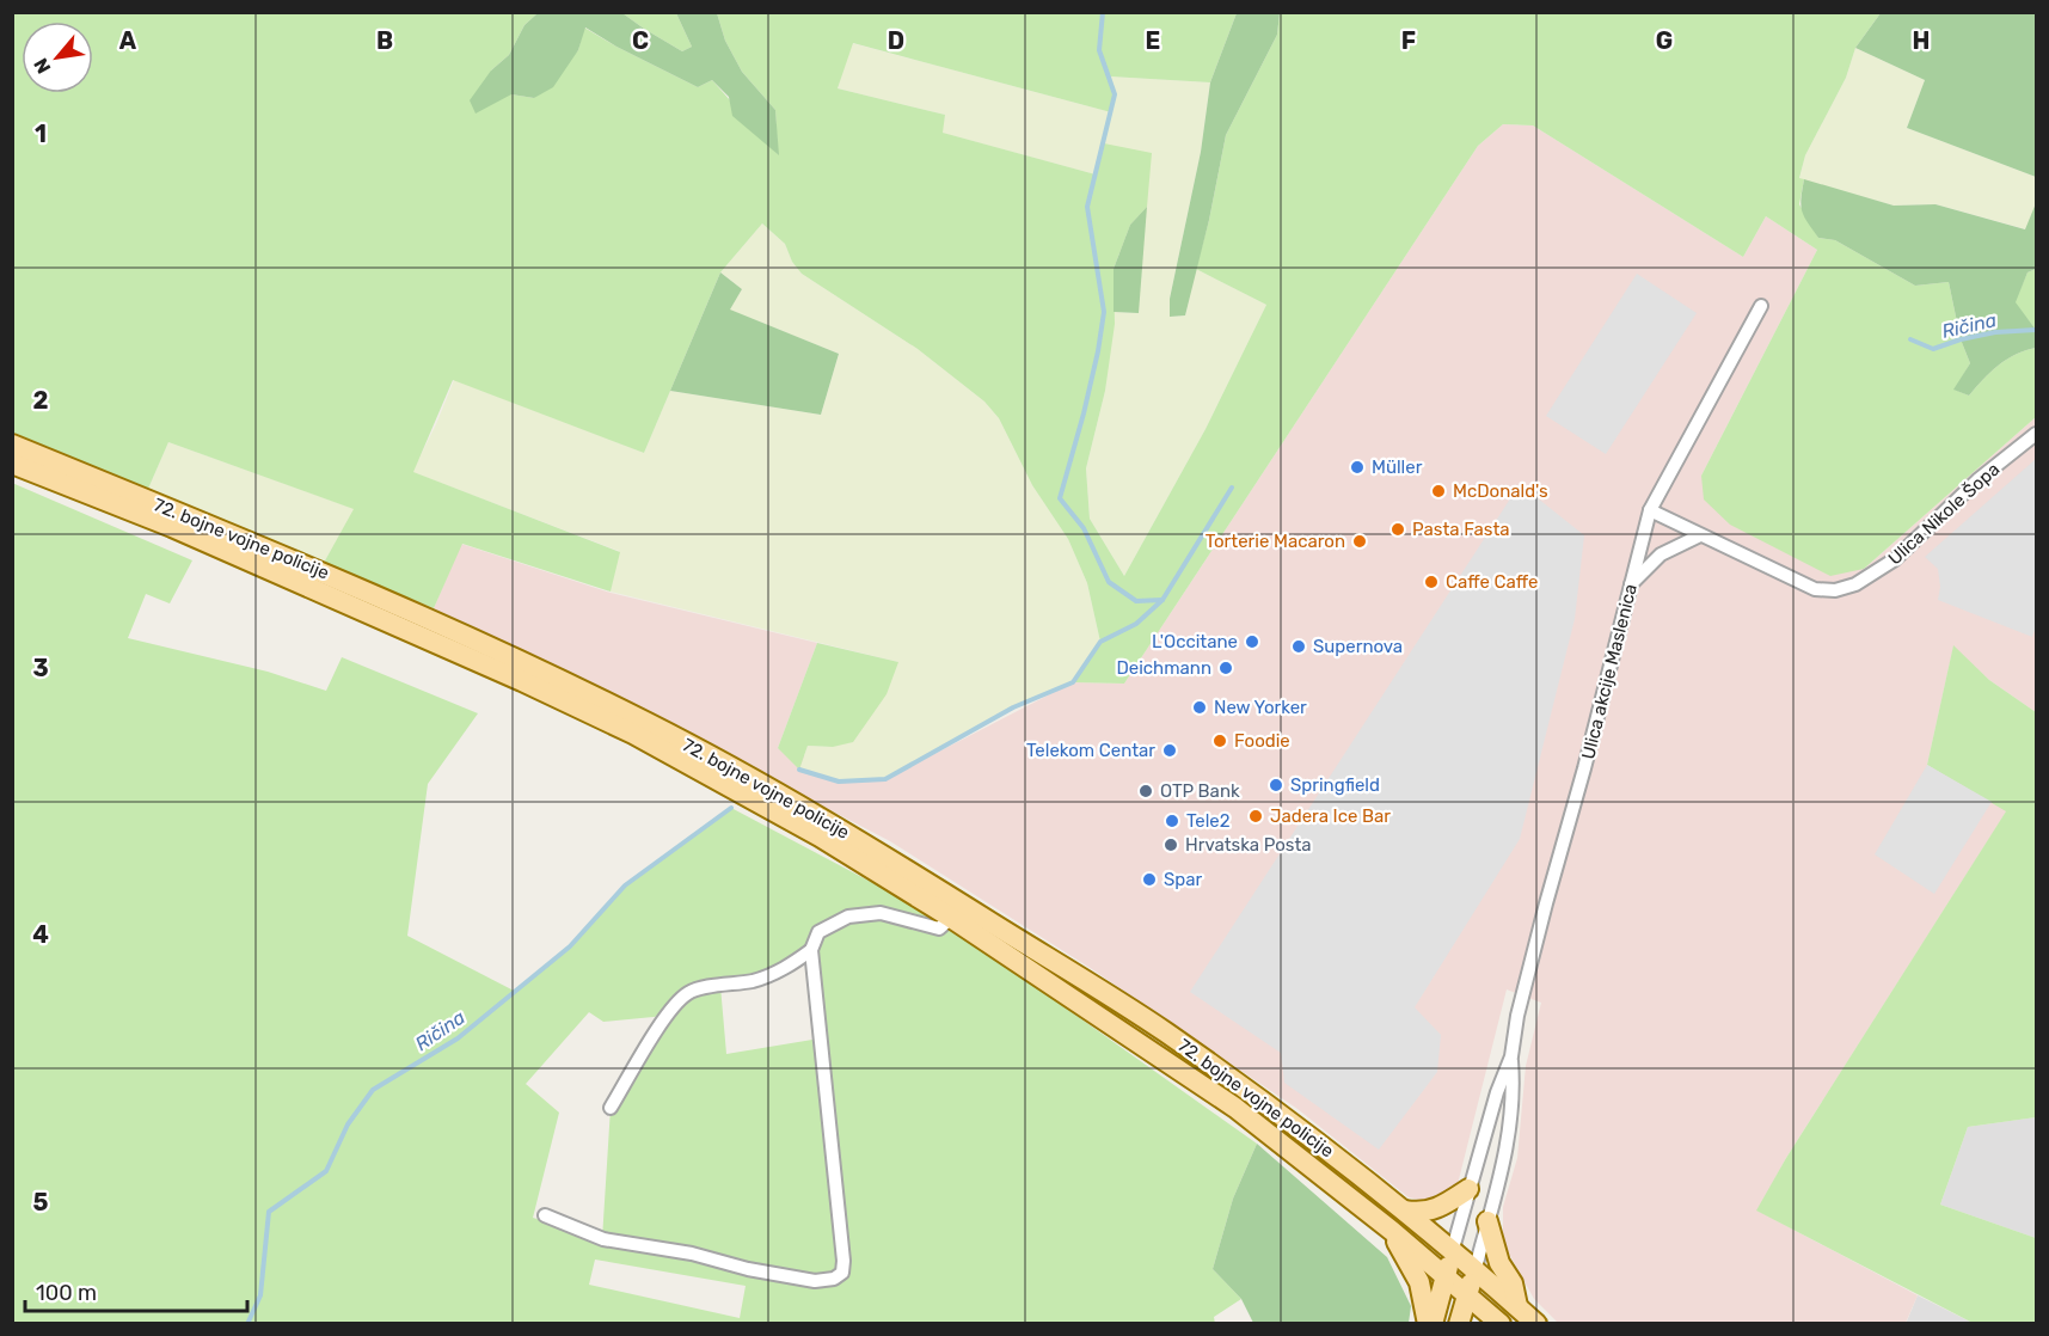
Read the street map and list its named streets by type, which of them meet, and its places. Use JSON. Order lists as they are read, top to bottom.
{
  "streets": {
    "main road": ["72. bojne vojne policije"],
    "street": ["Ulica Nikole Šopa", "Ulica akcije Maslenica"]
  },
  "crossings": [
    ["Ulica Nikole Šopa", "Ulica akcije Maslenica"],
    ["72. bojne vojne policije", "Ulica akcije Maslenica"]
  ],
  "water": ["Ričina"],
  "places": [
    "Müller",
    "McDonald's",
    "Pasta Fasta",
    "Torterie Macaron",
    "Caffe Caffe",
    "L'Occitane",
    "Supernova",
    "Deichmann",
    "New Yorker",
    "Foodie",
    "Telekom Centar",
    "Springfield",
    "OTP Bank",
    "Jadera Ice Bar",
    "Tele2",
    "Hrvatska Posta",
    "Spar"
  ],
  "scale_bar": "100 m",
  "north": "bottom left",
  "grid": {
    "columns": [
      "A",
      "B",
      "C",
      "D",
      "E",
      "F",
      "G",
      "H"
    ],
    "rows": [
      "1",
      "2",
      "3",
      "4",
      "5"
    ]
  }
}
